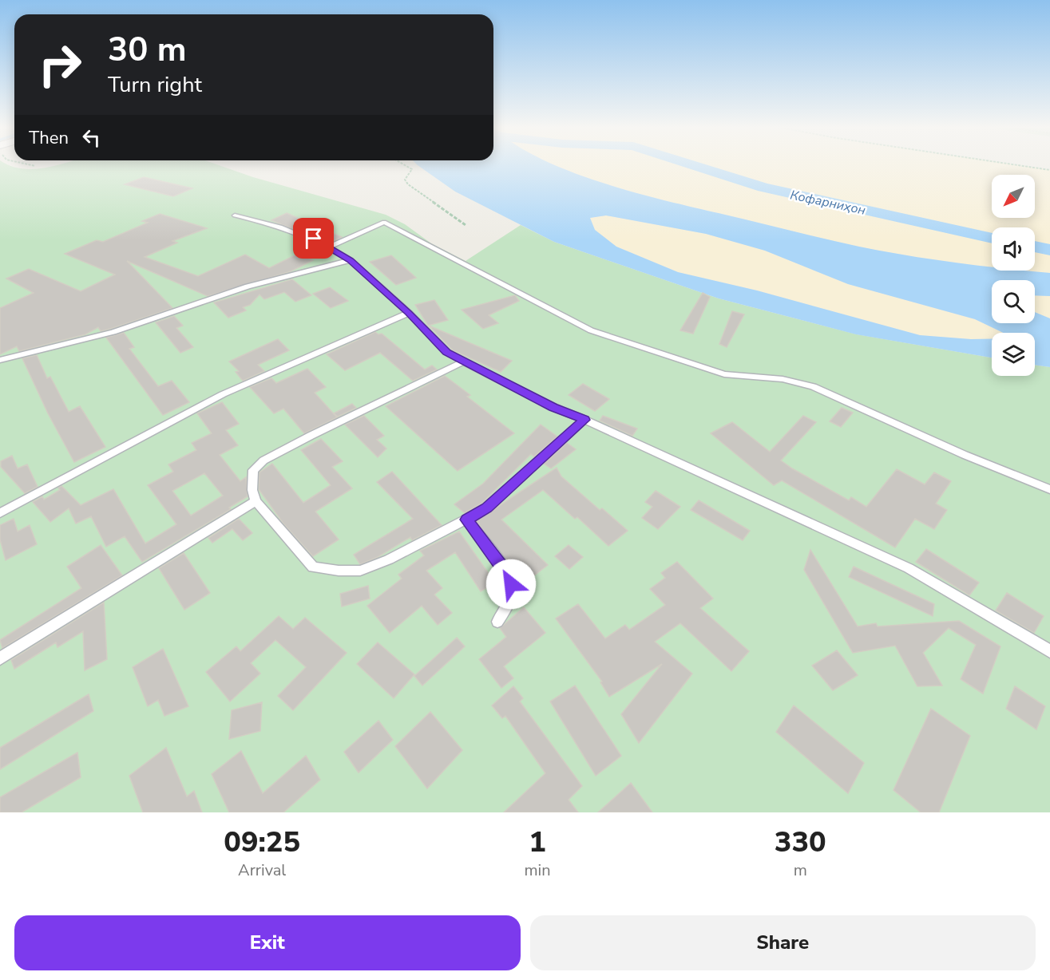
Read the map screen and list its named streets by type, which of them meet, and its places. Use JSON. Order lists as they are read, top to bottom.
{
  "water": ["Кофарниҳон"],
  "north": "bottom left",
  "page": {
    "turn": ["30 m", "Turn right"],
    "then": "Then",
    "eta": [
      "09:25",
      "Arrival",
      "1",
      "min",
      "330",
      "m"
    ],
    "buttons": ["Exit", "Share"]
  }
}
